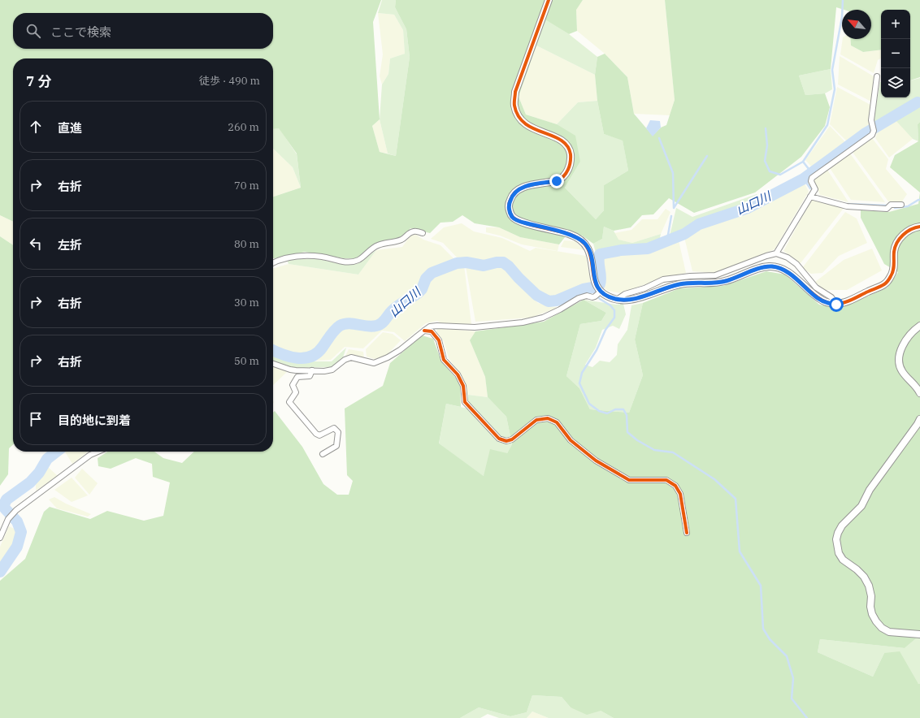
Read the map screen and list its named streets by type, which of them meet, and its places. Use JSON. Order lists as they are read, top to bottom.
{
  "water": ["山口川"],
  "north": "top left",
  "page": {
    "map_buttons": ["+", "−"],
    "search": "ここで検索",
    "heading": ["7 分", "徒歩 · 490 m"],
    "list": [
      ["直進", "260 m"],
      ["右折", "70 m"],
      ["左折", "80 m"],
      ["右折", "30 m"],
      ["右折", "50 m"],
      "目的地に到着"
    ]
  }
}
